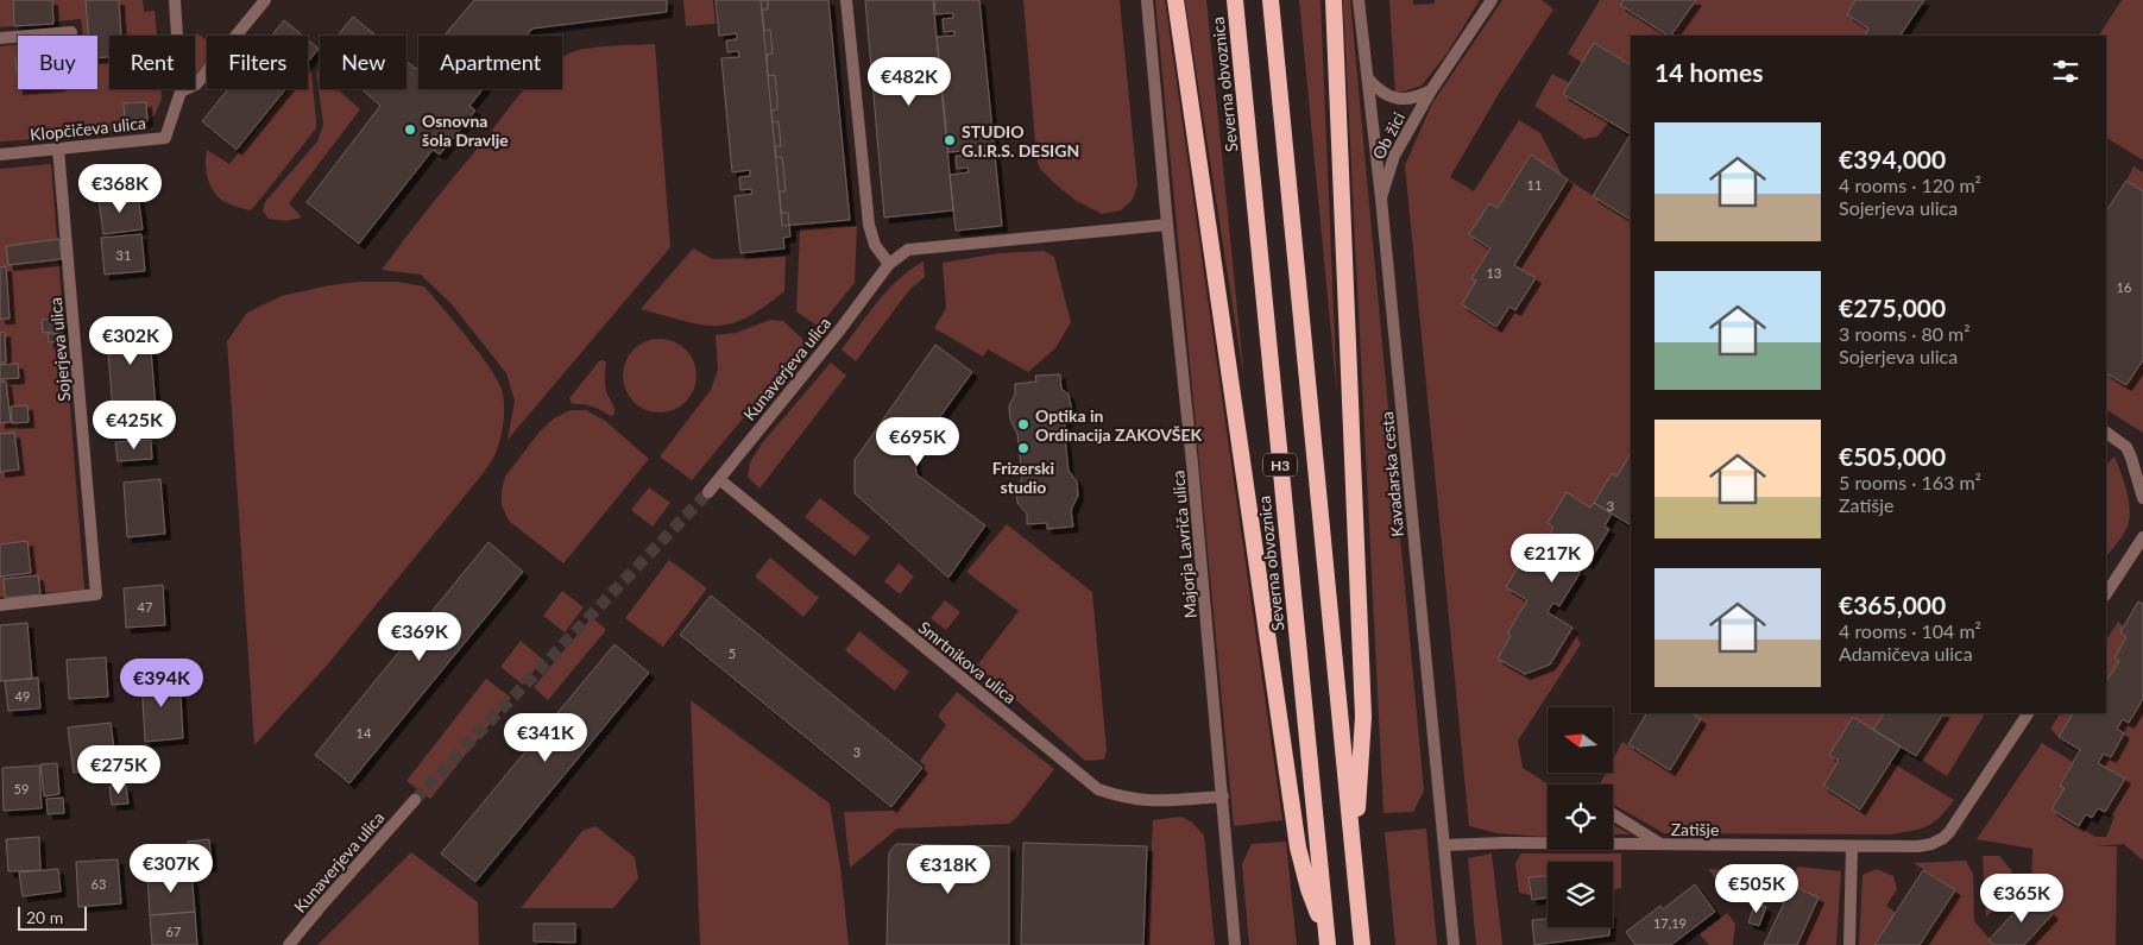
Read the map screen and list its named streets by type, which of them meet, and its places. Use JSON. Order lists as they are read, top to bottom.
{
  "streets": {
    "highway": ["Severna obvoznica", "H3"],
    "street": [
      "Klopčičeva ulica",
      "Ob žici",
      "Sojerjeva ulica",
      "Kunaverjeva ulica",
      "Kavadarska cesta",
      "Majorja Lavriča ulica",
      "Smrtnikova ulica",
      "Zatišje"
    ]
  },
  "crossings": [
    ["Klopčičeva ulica", "Sojerjeva ulica"],
    ["Ob žici", "Kavadarska cesta"],
    ["Kunaverjeva ulica", "Majorja Lavriča ulica"],
    ["Kunaverjeva ulica", "Smrtnikova ulica"],
    ["Kavadarska cesta", "Zatišje"],
    ["Majorja Lavriča ulica", "Smrtnikova ulica"]
  ],
  "places": [
    "Osnovna šola Dravlje",
    "STUDIO G.I.R.S. DESIGN",
    "Optika in Ordinacija ZAKOVŠEK",
    "Frizerski studio"
  ],
  "house_numbers": [
    "11",
    "31",
    "13",
    "16",
    "3",
    "47",
    "5",
    "49",
    "14",
    "3",
    "59",
    "63",
    "17,19",
    "67"
  ],
  "scale_bar": "20 m",
  "north": "left",
  "page": {
    "chip": [
      "Buy",
      "Rent",
      "Filters",
      "New",
      "Apartment"
    ],
    "heading": "14 homes",
    "price": [
      "€482K",
      "€368K",
      "€302K",
      "€425K",
      "€695K",
      "€217K",
      "€369K",
      "€394K",
      "€341K",
      "€275K",
      "€307K",
      "€318K",
      "€505K",
      "€365K"
    ],
    "list": [
      {
        "name": "€394,000",
        "note": "4 rooms · 120 m² · Sojerjeva ulica"
      },
      {
        "name": "€275,000",
        "note": "3 rooms · 80 m² · Sojerjeva ulica"
      },
      {
        "name": "€505,000",
        "note": "5 rooms · 163 m² · Zatišje"
      },
      {
        "name": "€365,000",
        "note": "4 rooms · 104 m² · Adamičeva ulica"
      }
    ],
    "scale": "20 m"
  }
}
